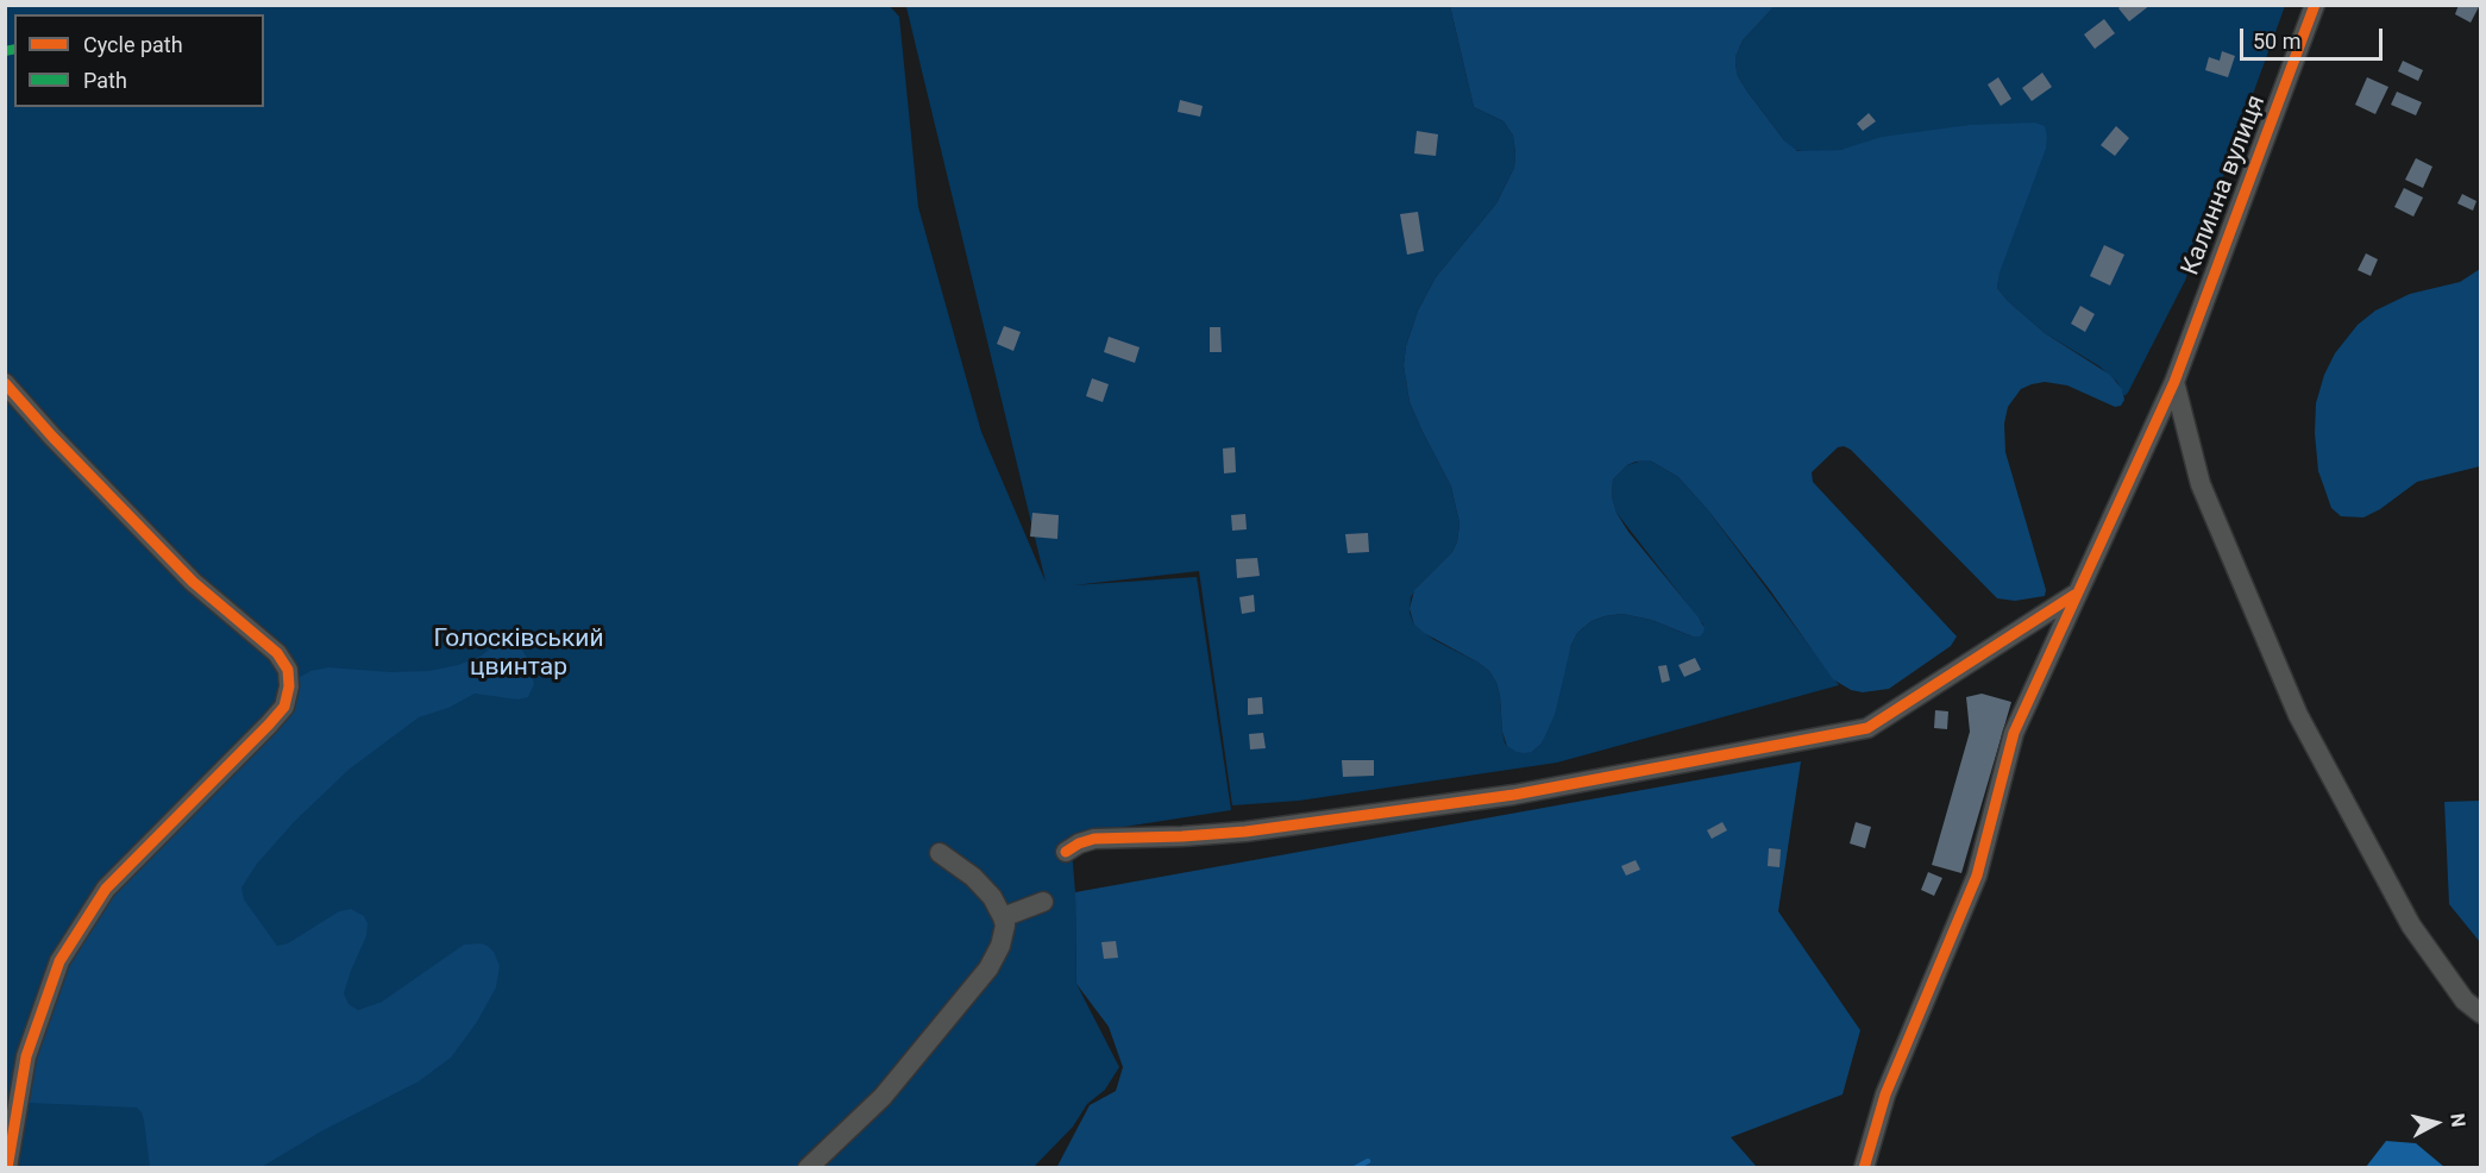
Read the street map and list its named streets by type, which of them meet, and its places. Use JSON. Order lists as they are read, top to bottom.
{
  "streets": {
    "street": ["Калинна вулиця"]
  },
  "parks": ["Голосківський цвинтар"],
  "legend": ["Cycle path", "Path"],
  "scale_bar": "50 m",
  "north": "right"
}
